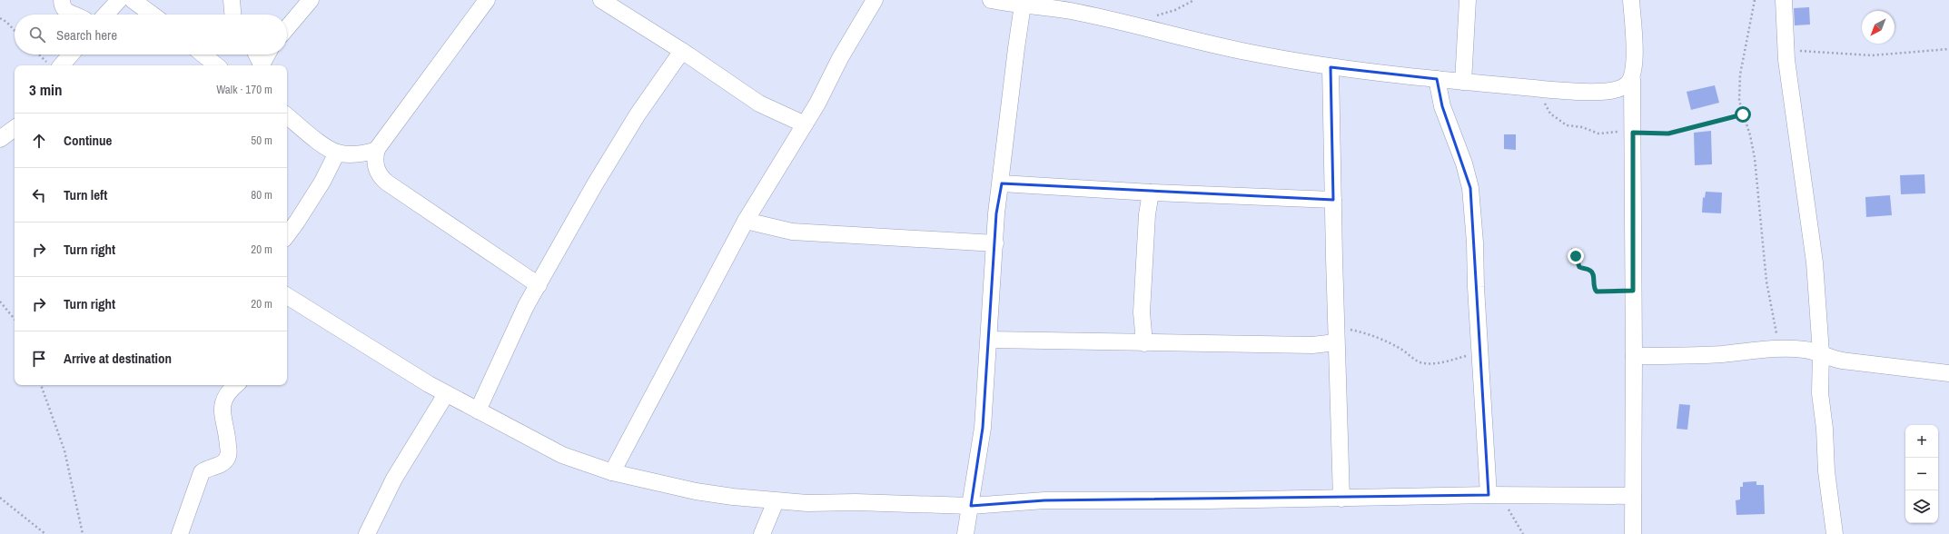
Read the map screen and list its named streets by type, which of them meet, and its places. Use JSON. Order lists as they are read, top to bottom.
{
  "north": "bottom left",
  "page": {
    "search": "Search here",
    "heading": ["3 min", "Walk · 170 m"],
    "list": [
      ["Continue", "50 m"],
      ["Turn left", "80 m"],
      ["Turn right", "20 m"],
      ["Turn right", "20 m"],
      "Arrive at destination"
    ],
    "map_buttons": ["+", "−"]
  }
}
